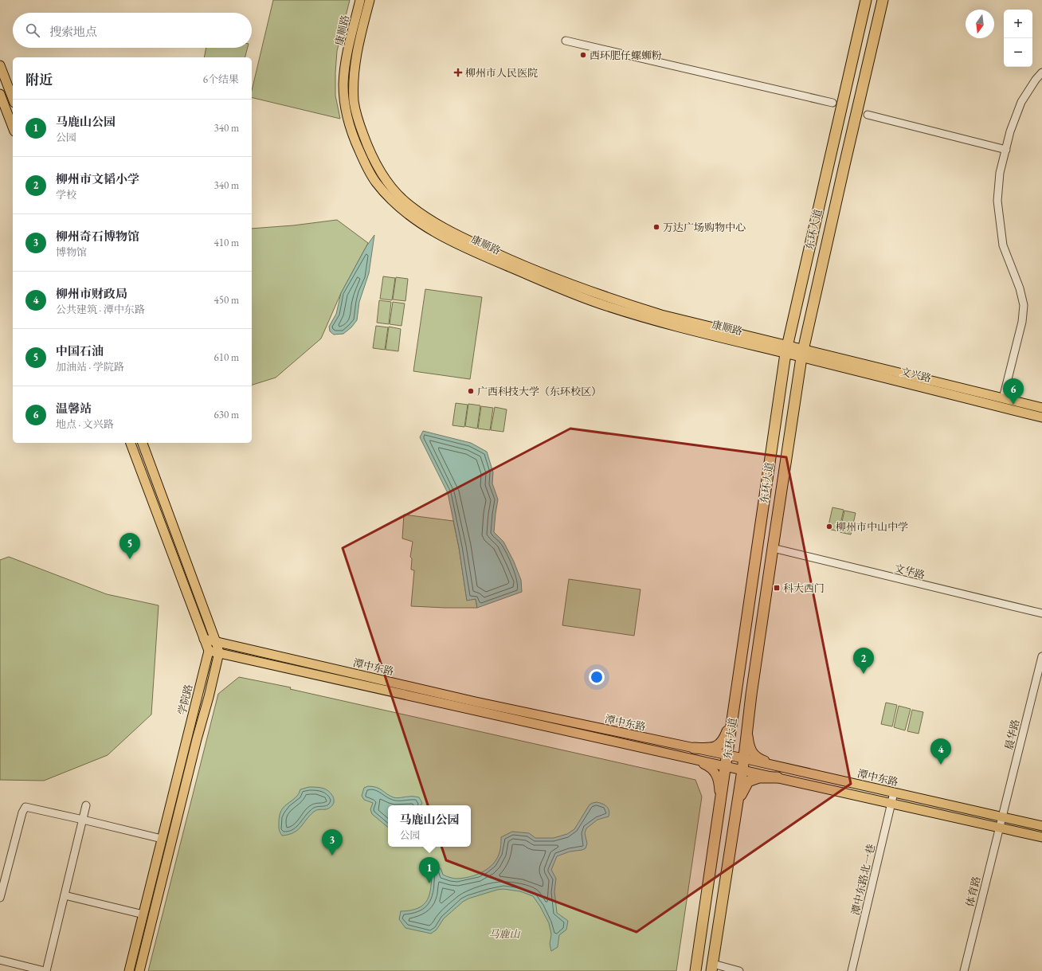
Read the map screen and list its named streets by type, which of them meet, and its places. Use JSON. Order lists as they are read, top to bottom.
{
  "streets": {
    "highway": ["东环大道"],
    "main road": [
      "康顺路",
      "文兴路",
      "潭中东路",
      "学院路"
    ],
    "street": [
      "文华路",
      "晨华路",
      "潭中东路北一巷",
      "体育路"
    ]
  },
  "crossings": [
    ["康顺路", "东环大道"],
    ["康顺路", "文兴路"],
    ["东环大道", "文兴路"],
    ["东环大道", "文华路"],
    ["东环大道", "潭中东路"],
    ["潭中东路", "学院路"],
    ["潭中东路", "晨华路"],
    ["潭中东路", "潭中东路北一巷"],
    ["潭中东路", "体育路"],
    ["晨华路", "体育路"]
  ],
  "parks": ["马鹿山"],
  "places": {
    "other": [
      "西环肥仔螺蛳粉",
      "万达广场购物中心",
      "广西科技大学（东环校区）",
      "柳州市中山中学"
    ],
    "health": ["柳州市人民医院"],
    "transit": ["科大西门"]
  },
  "north": "bottom",
  "page": {
    "map_buttons": ["+", "−"],
    "search": "搜索地点",
    "heading": ["附近", "6个结果"],
    "list": [
      {
        "mark": "1",
        "name": "马鹿山公园",
        "note": "公园",
        "value": "340 m"
      },
      {
        "mark": "2",
        "name": "柳州市文韬小学",
        "note": "学校",
        "value": "340 m"
      },
      {
        "mark": "3",
        "name": "柳州奇石博物馆",
        "note": "博物馆",
        "value": "410 m"
      },
      {
        "mark": "4",
        "name": "柳州市财政局",
        "note": "公共建筑 · 潭中东路",
        "value": "450 m"
      },
      {
        "mark": "5",
        "name": "中国石油",
        "note": "加油站 · 学院路",
        "value": "610 m"
      },
      {
        "mark": "6",
        "name": "温馨站",
        "note": "地点 · 文兴路",
        "value": "630 m"
      }
    ],
    "pins": [
      "6",
      "5",
      "2",
      "4",
      "3",
      "1"
    ],
    "popup": ["马鹿山公园", "公园"]
  }
}
